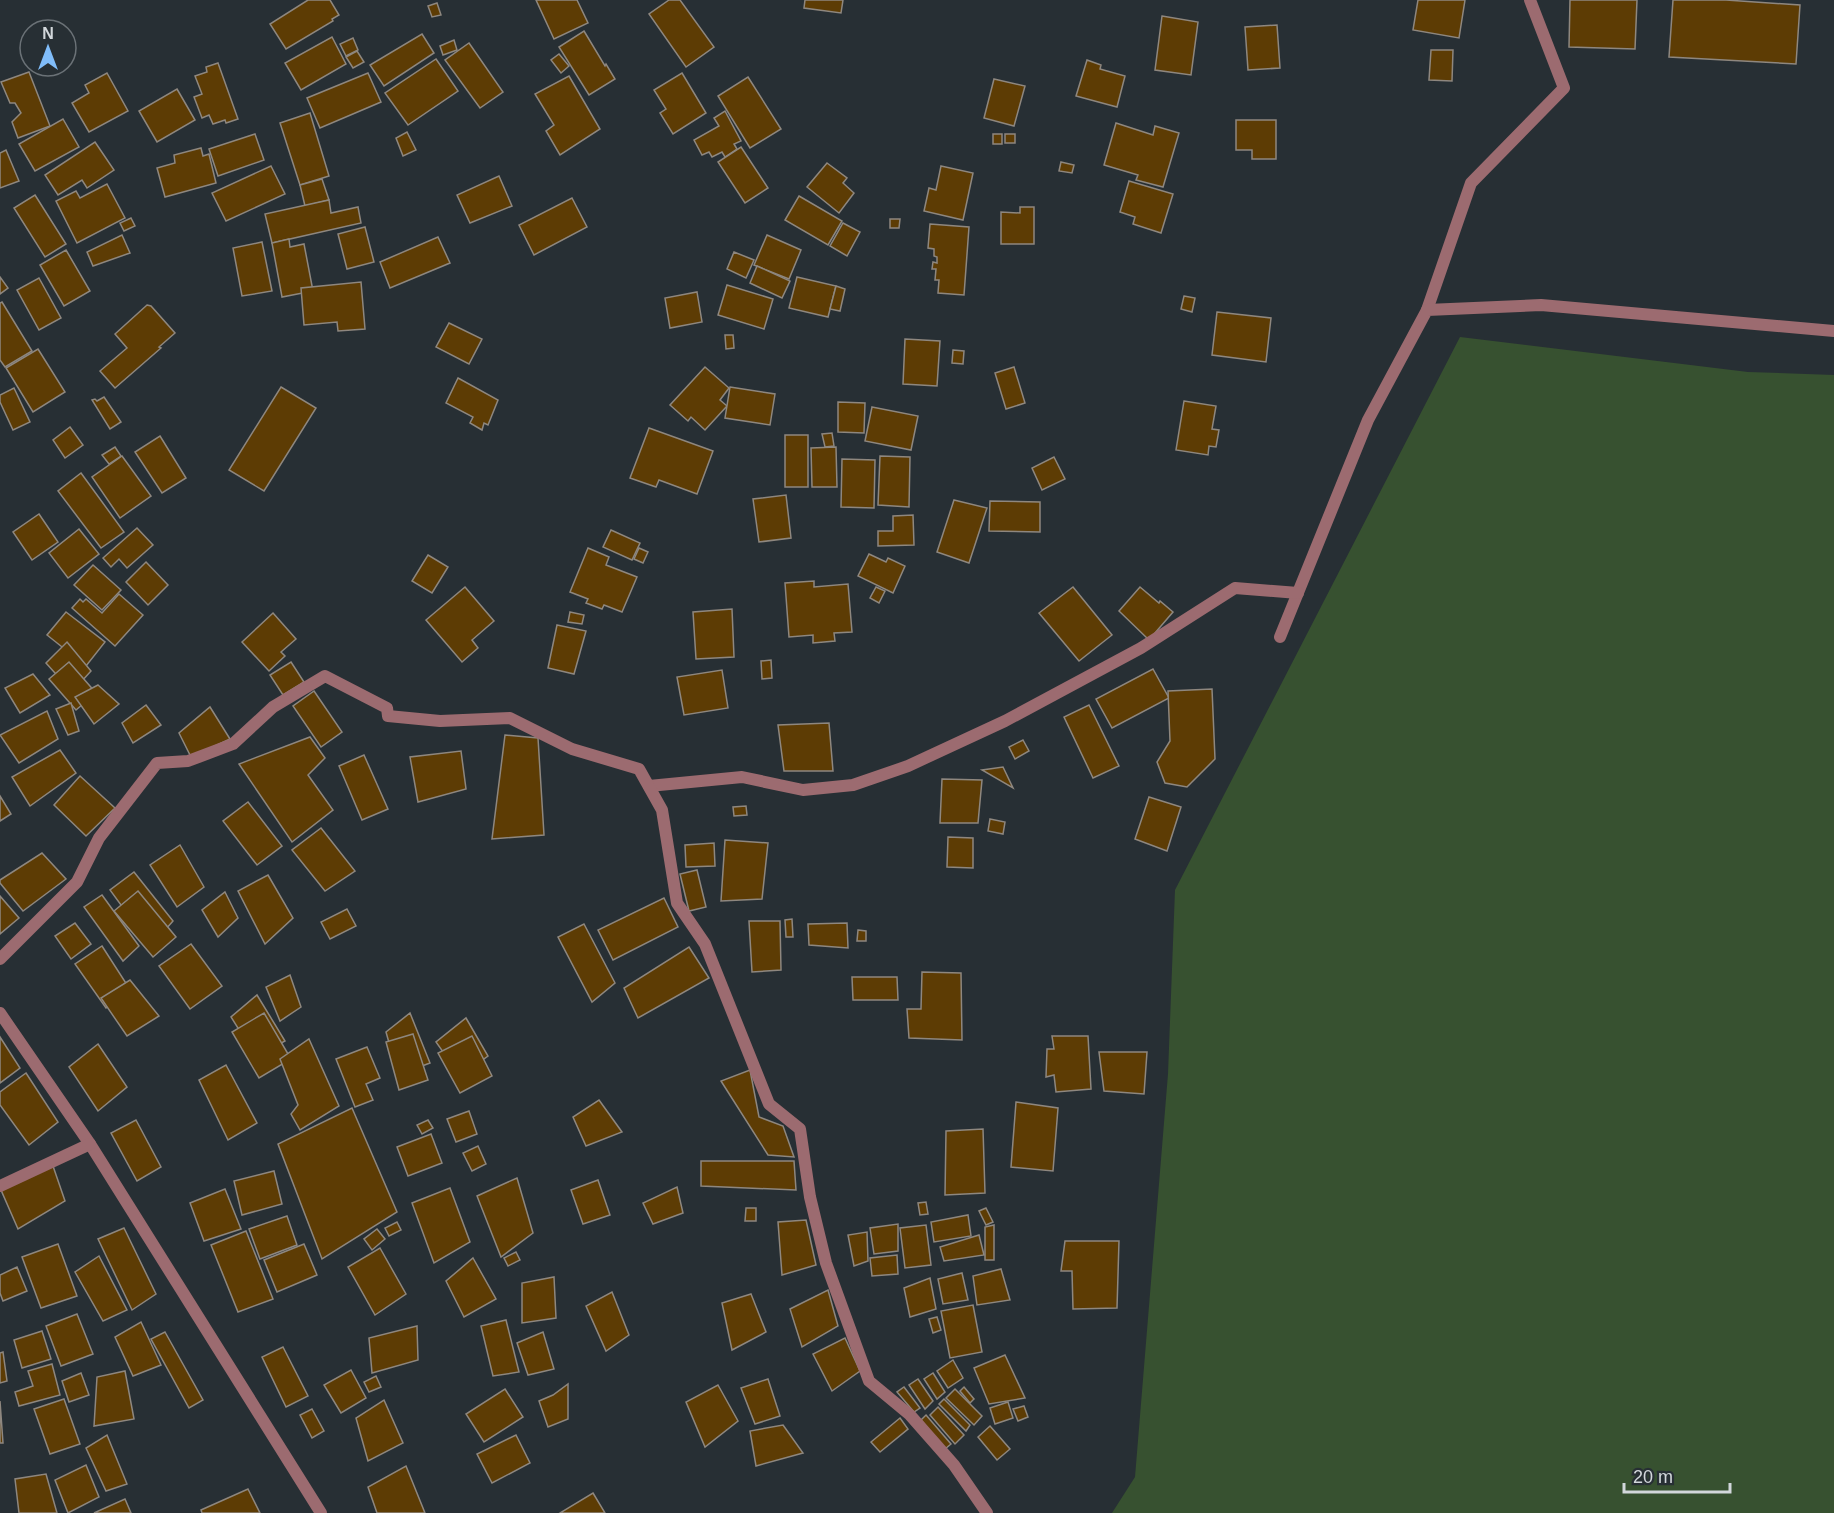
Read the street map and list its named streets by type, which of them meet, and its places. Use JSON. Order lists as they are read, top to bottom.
{
  "scale_bar": "20 m",
  "north": "top"
}
